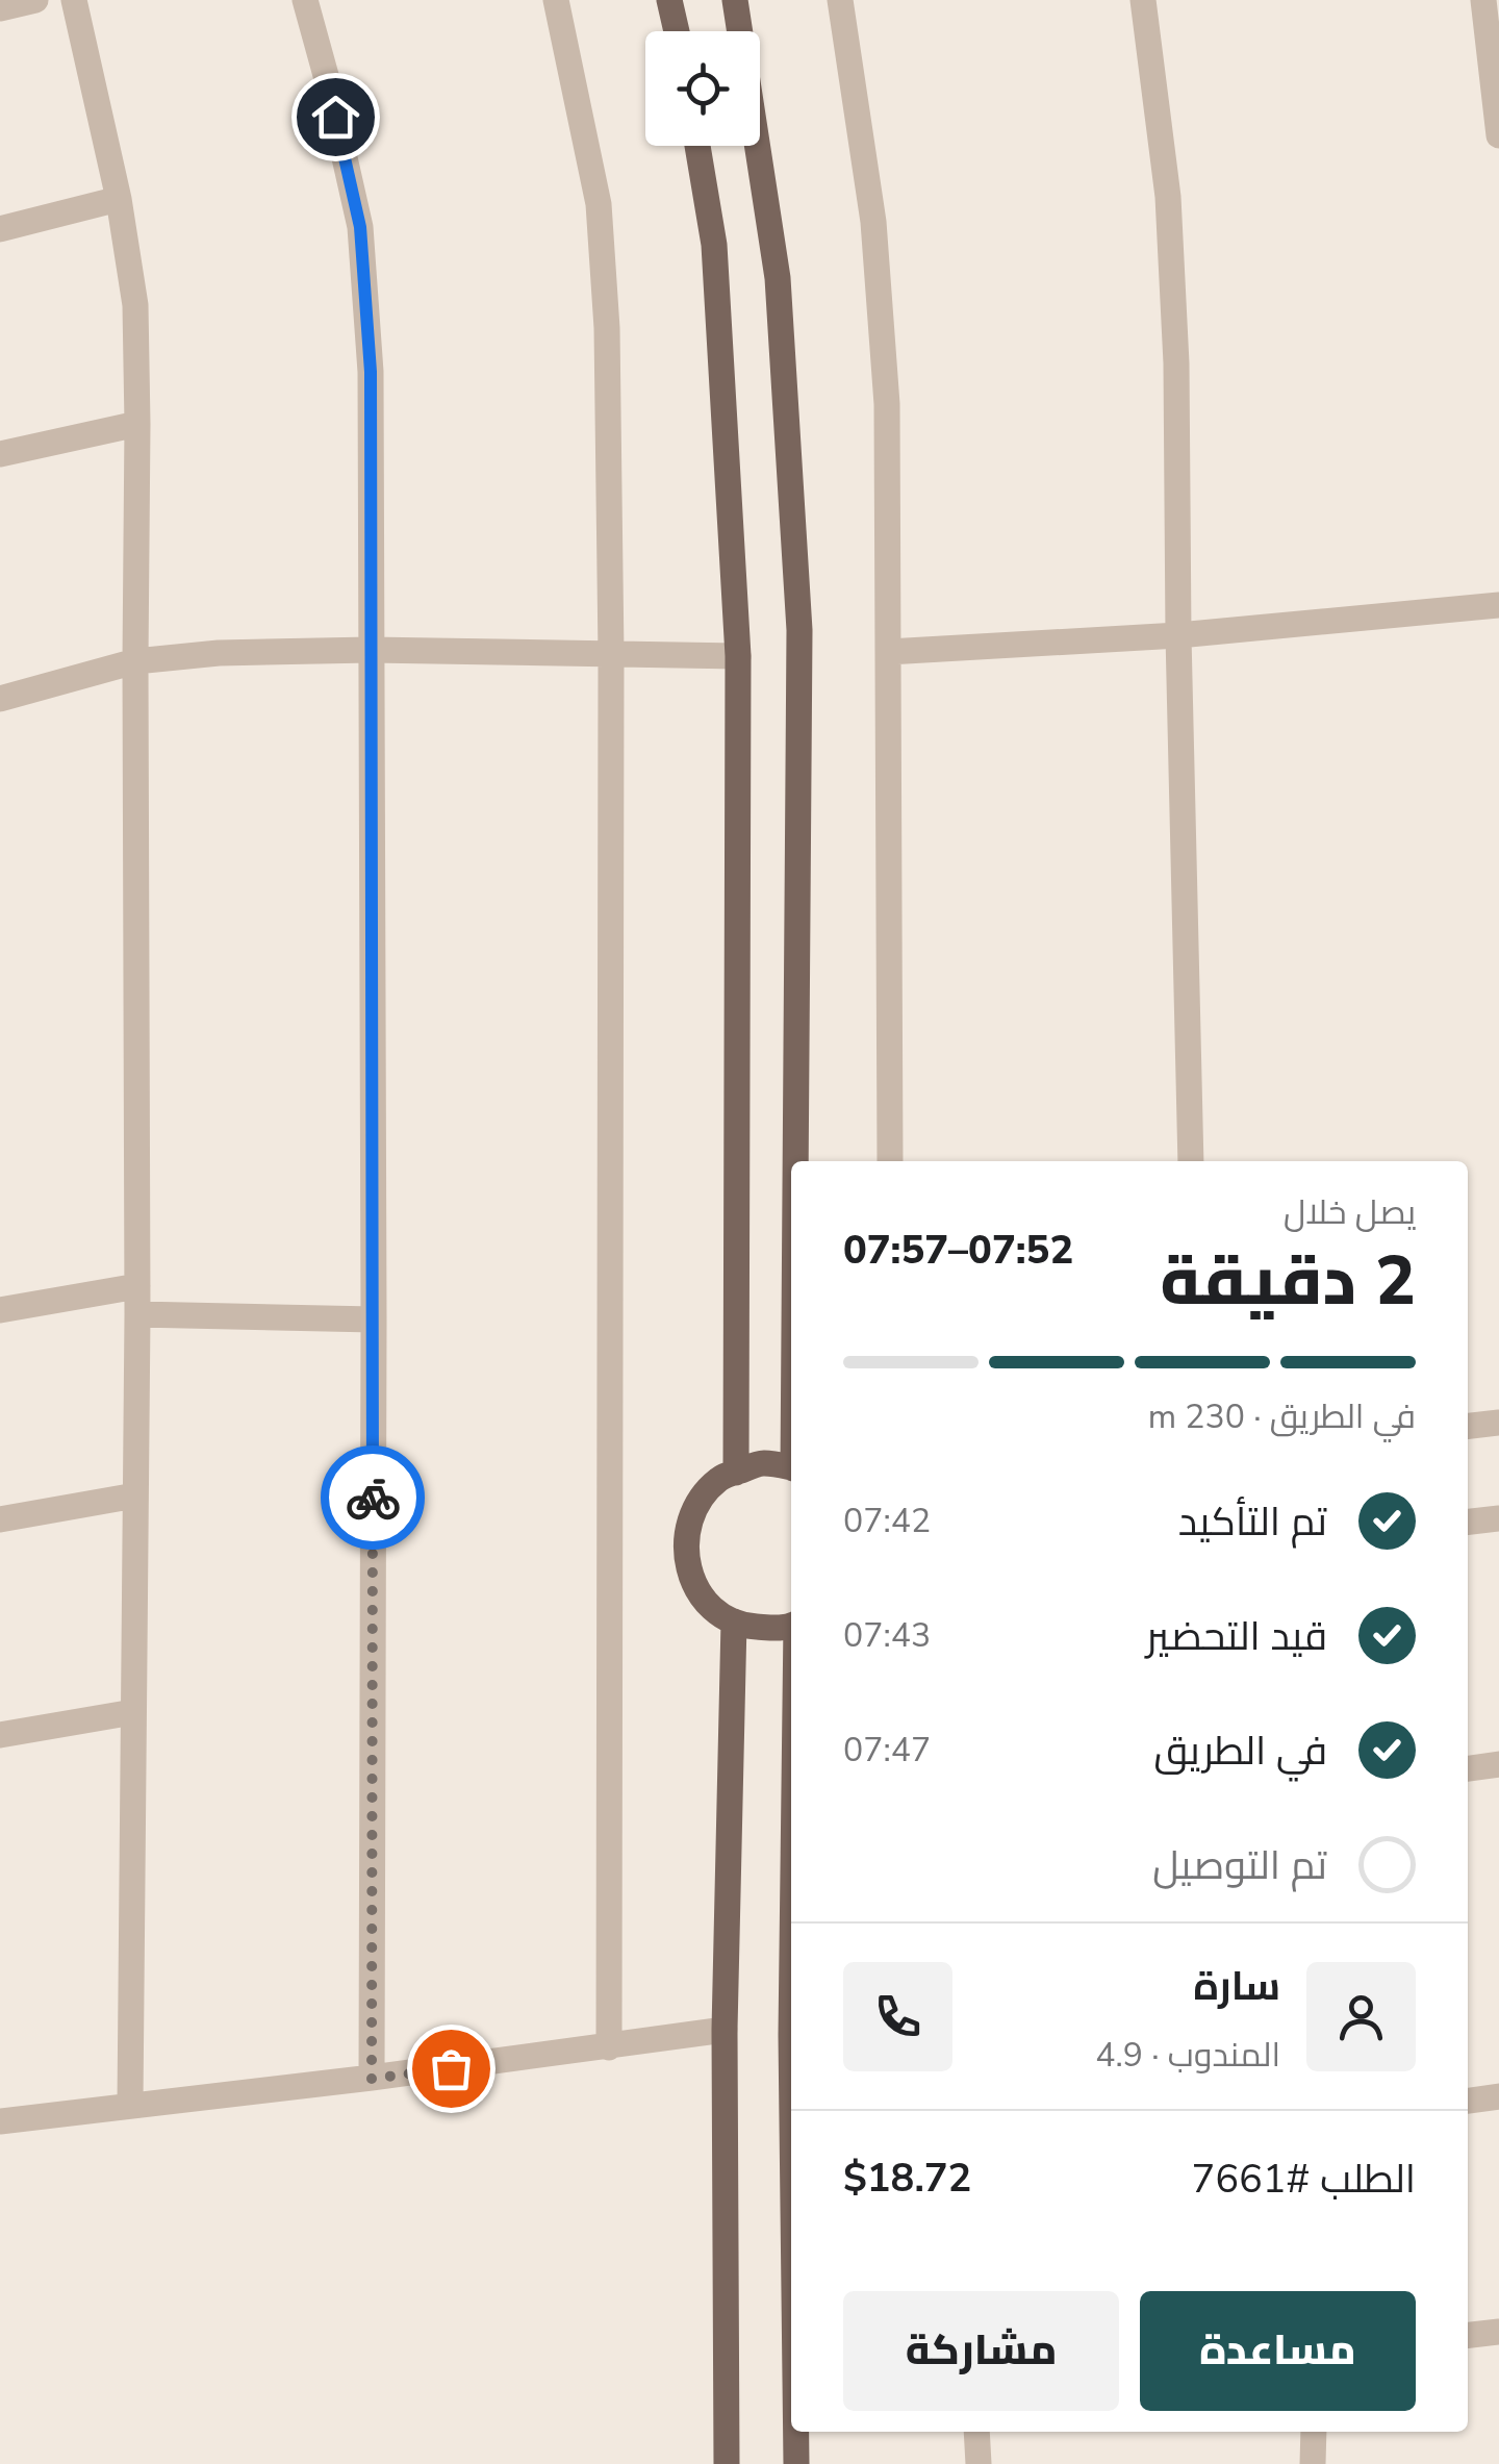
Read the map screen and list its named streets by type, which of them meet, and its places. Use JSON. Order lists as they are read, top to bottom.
{
  "page": {
    "heading": ["2 دقيقة", "يصل خلال", "07:52–07:57"],
    "panel": [
      "سارة",
      "المندوب · 4.9",
      "الطلب #7661",
      "$18.72"
    ],
    "bar": "في الطريق · 230 m",
    "list": [
      ["تم التأكيد", "07:42"],
      ["قيد التحضير", "07:43"],
      ["في الطريق", "07:47"],
      "تم التوصيل"
    ],
    "buttons": ["مساعدة", "مشاركة"]
  }
}
